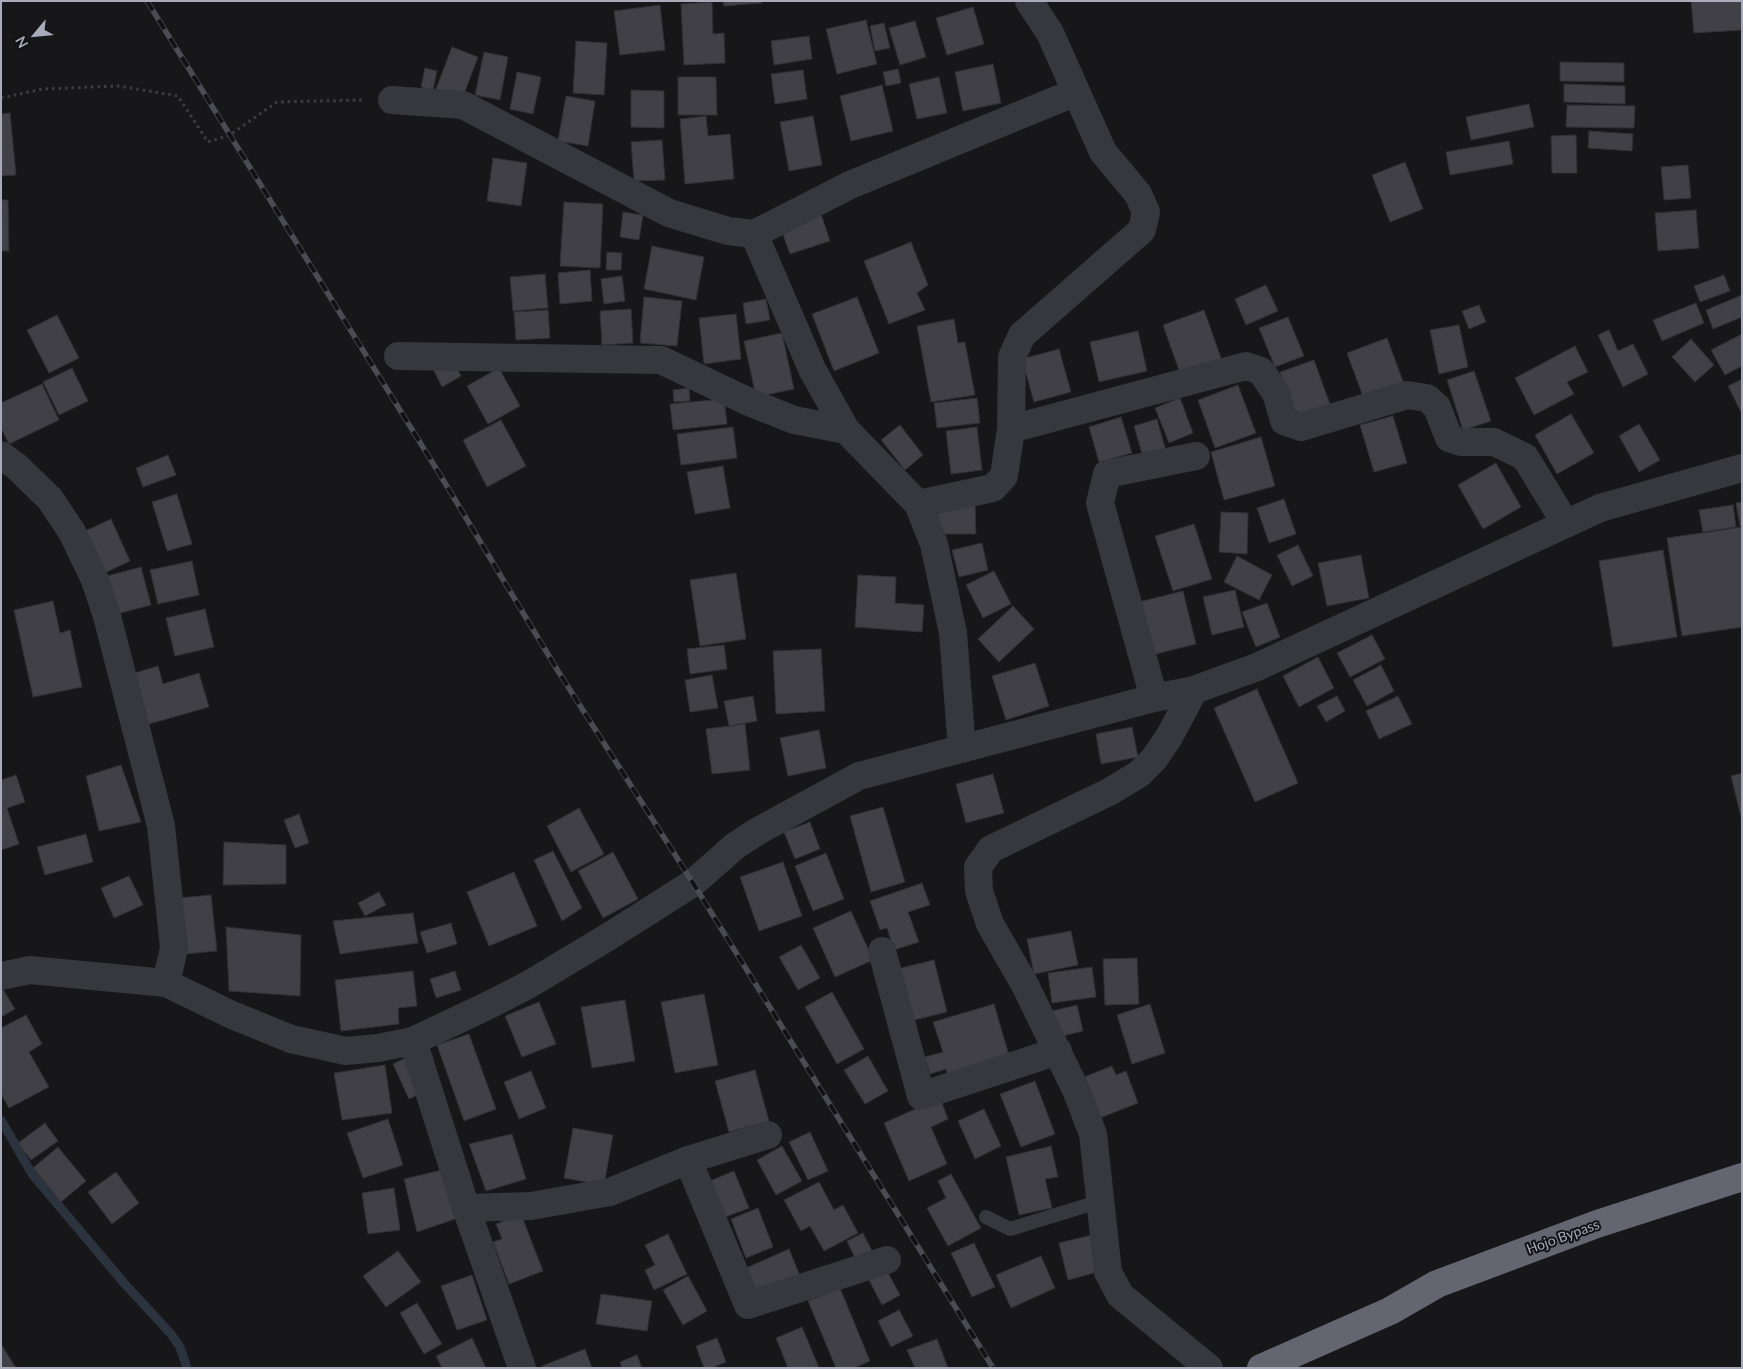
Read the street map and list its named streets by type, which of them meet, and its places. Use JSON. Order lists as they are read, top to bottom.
{
  "streets": {
    "highway": ["Hojo Bypass"]
  },
  "north": "bottom left"
}
